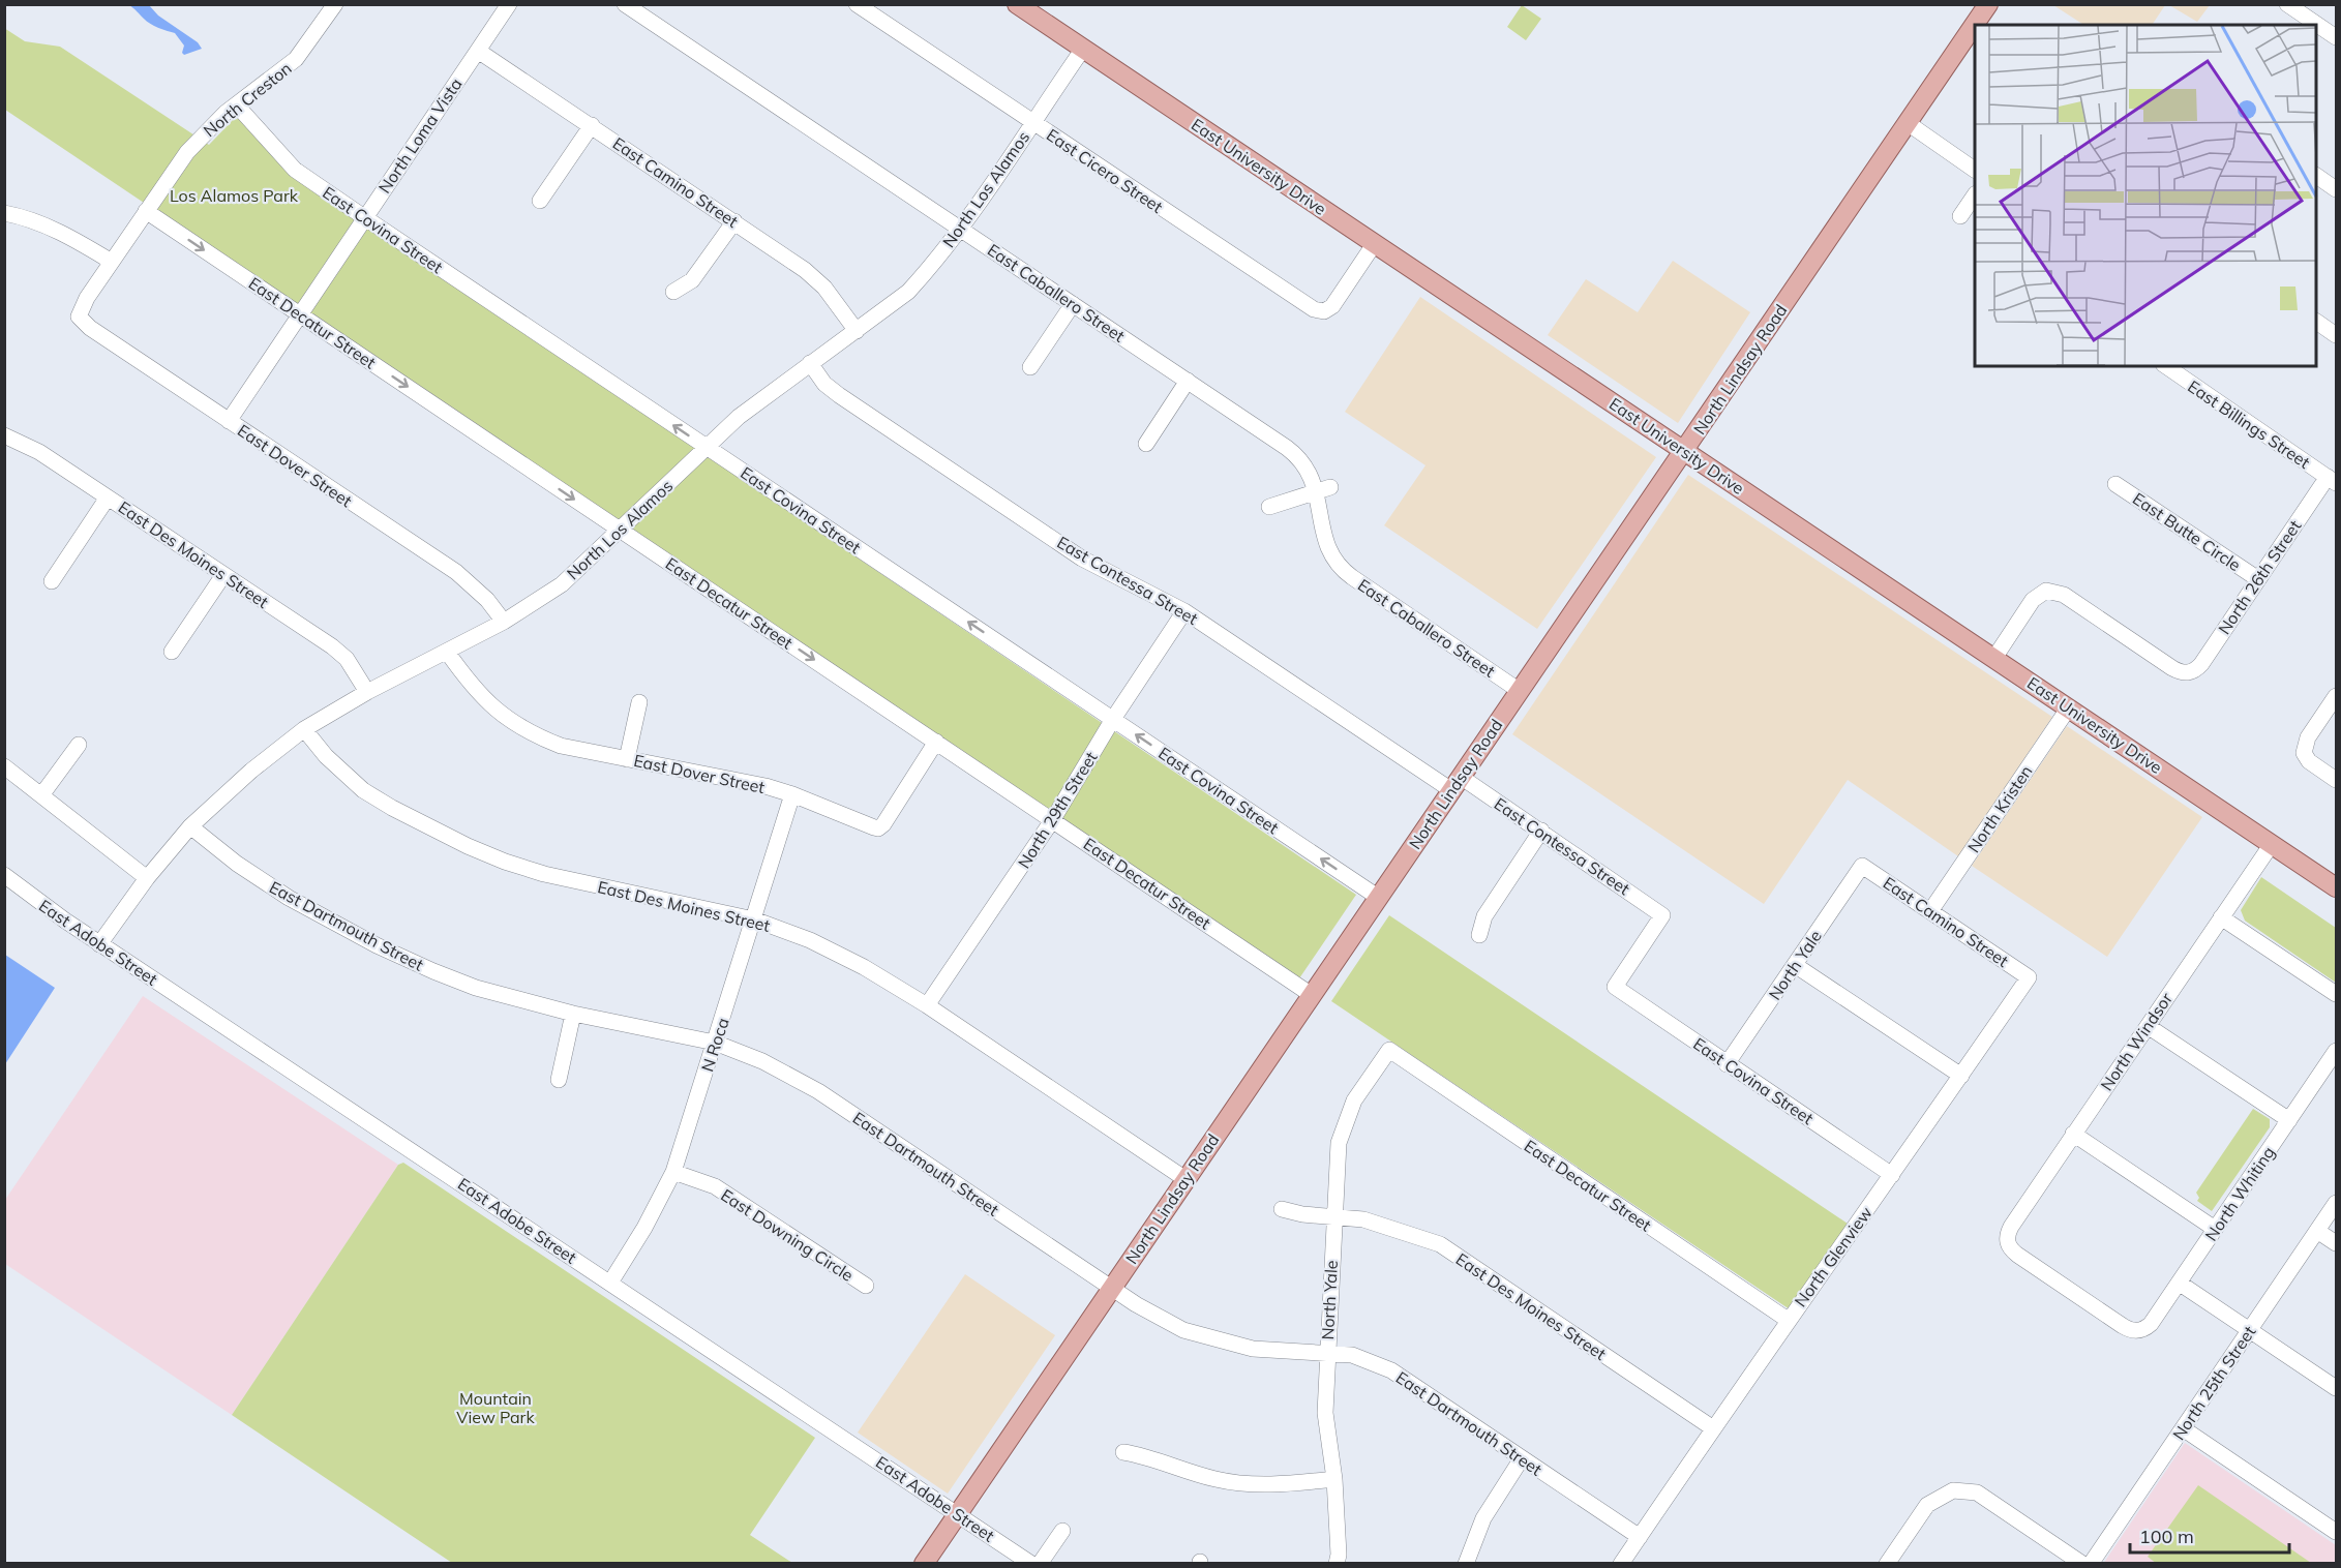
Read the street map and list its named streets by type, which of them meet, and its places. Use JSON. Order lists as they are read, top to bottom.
{
  "streets": {
    "main road": ["East University Drive", "North Lindsay Road"],
    "street": [
      "North Creston",
      "North Loma Vista",
      "East Cicero Street",
      "East Camino Street",
      "North Los Alamos",
      "East Covina Street",
      "East Caballero Street",
      "East Decatur Street",
      "East Billings Street",
      "East Dover Street",
      "East Butte Circle",
      "East Des Moines Street",
      "North 26th Street",
      "East Contessa Street",
      "North Kristen",
      "North 29th Street",
      "East Dartmouth Street",
      "East Adobe Street",
      "North Yale",
      "North Windsor",
      "N Roca",
      "North Whiting",
      "East Downing Circle",
      "North Glenview",
      "North 25th Street"
    ]
  },
  "crossings": [
    ["North Creston", "East Covina Street"],
    ["North Creston", "East Decatur Street"],
    ["North Creston", "East Dover Street"],
    ["North Loma Vista", "East Camino Street"],
    ["North Loma Vista", "East Covina Street"],
    ["North Loma Vista", "East Decatur Street"],
    ["North Loma Vista", "East Dover Street"],
    ["East University Drive", "East Cicero Street"],
    ["East University Drive", "North Los Alamos"],
    ["East University Drive", "North Lindsay Road"],
    ["East University Drive", "North 26th Street"],
    ["East University Drive", "North Kristen"],
    ["East University Drive", "North Windsor"],
    ["East Cicero Street", "North Los Alamos"],
    ["East Camino Street", "North Los Alamos"],
    ["East Camino Street", "North Kristen"],
    ["East Camino Street", "North Yale"],
    ["East Camino Street", "North Glenview"],
    ["North Los Alamos", "East Covina Street"],
    ["North Los Alamos", "East Caballero Street"],
    ["North Los Alamos", "East Decatur Street"],
    ["North Los Alamos", "East Dover Street"],
    ["North Los Alamos", "East Des Moines Street"],
    ["North Los Alamos", "East Contessa Street"],
    ["North Los Alamos", "East Dartmouth Street"],
    ["North Los Alamos", "East Adobe Street"],
    ["East Covina Street", "North Lindsay Road"],
    ["East Covina Street", "East Contessa Street"],
    ["East Covina Street", "North 29th Street"],
    ["East Covina Street", "North Yale"],
    ["East Covina Street", "North Glenview"],
    ["East Caballero Street", "North Lindsay Road"],
    ["East Decatur Street", "North Lindsay Road"],
    ["East Decatur Street", "East Dover Street"],
    ["East Decatur Street", "North 29th Street"],
    ["East Decatur Street", "North Yale"],
    ["East Decatur Street", "North Glenview"],
    ["North Lindsay Road", "East Des Moines Street"],
    ["North Lindsay Road", "East Contessa Street"],
    ["North Lindsay Road", "East Dartmouth Street"],
    ["North Lindsay Road", "East Adobe Street"],
    ["East Billings Street", "North 26th Street"],
    ["East Dover Street", "N Roca"],
    ["East Butte Circle", "North 26th Street"],
    ["East Des Moines Street", "North 29th Street"],
    ["East Des Moines Street", "North Yale"],
    ["East Des Moines Street", "N Roca"],
    ["East Des Moines Street", "North Glenview"],
    ["East Contessa Street", "North 29th Street"],
    ["East Dartmouth Street", "North Yale"],
    ["East Dartmouth Street", "N Roca"],
    ["East Dartmouth Street", "North Glenview"],
    ["East Adobe Street", "N Roca"],
    ["North Windsor", "North Whiting"],
    ["N Roca", "East Downing Circle"]
  ],
  "one_way": ["East Covina Street", "East Decatur Street"],
  "parks": ["Los Alamos Park", "Mountain View Park"],
  "scale_bar": "100 m"
}
